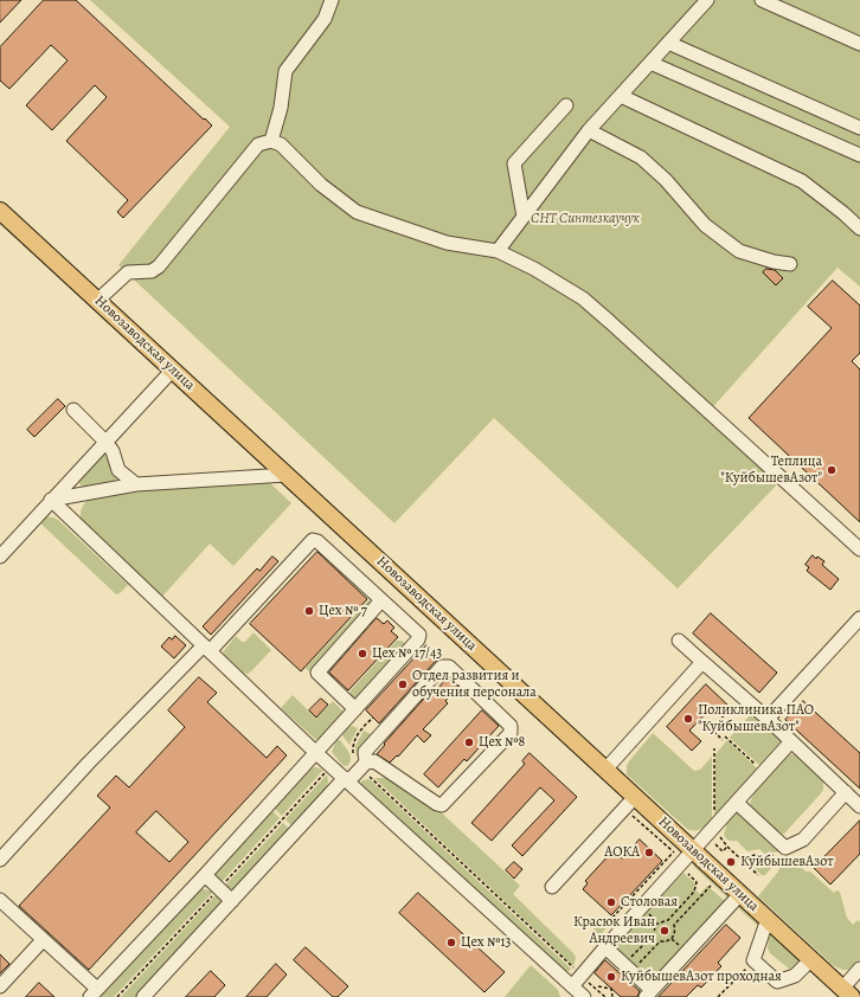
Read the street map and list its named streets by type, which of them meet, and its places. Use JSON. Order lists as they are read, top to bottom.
{
  "streets": {
    "main road": ["Новозаводская улица"]
  },
  "parks": ["СНТ Синтезкаучук"],
  "places": [
    "Теплица \"КуйбышевАзот\"",
    "Цех № 7",
    "Цех № 17/43",
    "Отдел развития и обучения персонала",
    "Поликлиника ПАО \"КуйбышевАзот\"",
    "Цех №8",
    "АОКА",
    "КуйбышевАзот",
    "Столовая",
    "Красюк Иван Андреевич",
    "Цех №13",
    "КуйбышевАзот проходная"
  ]
}
